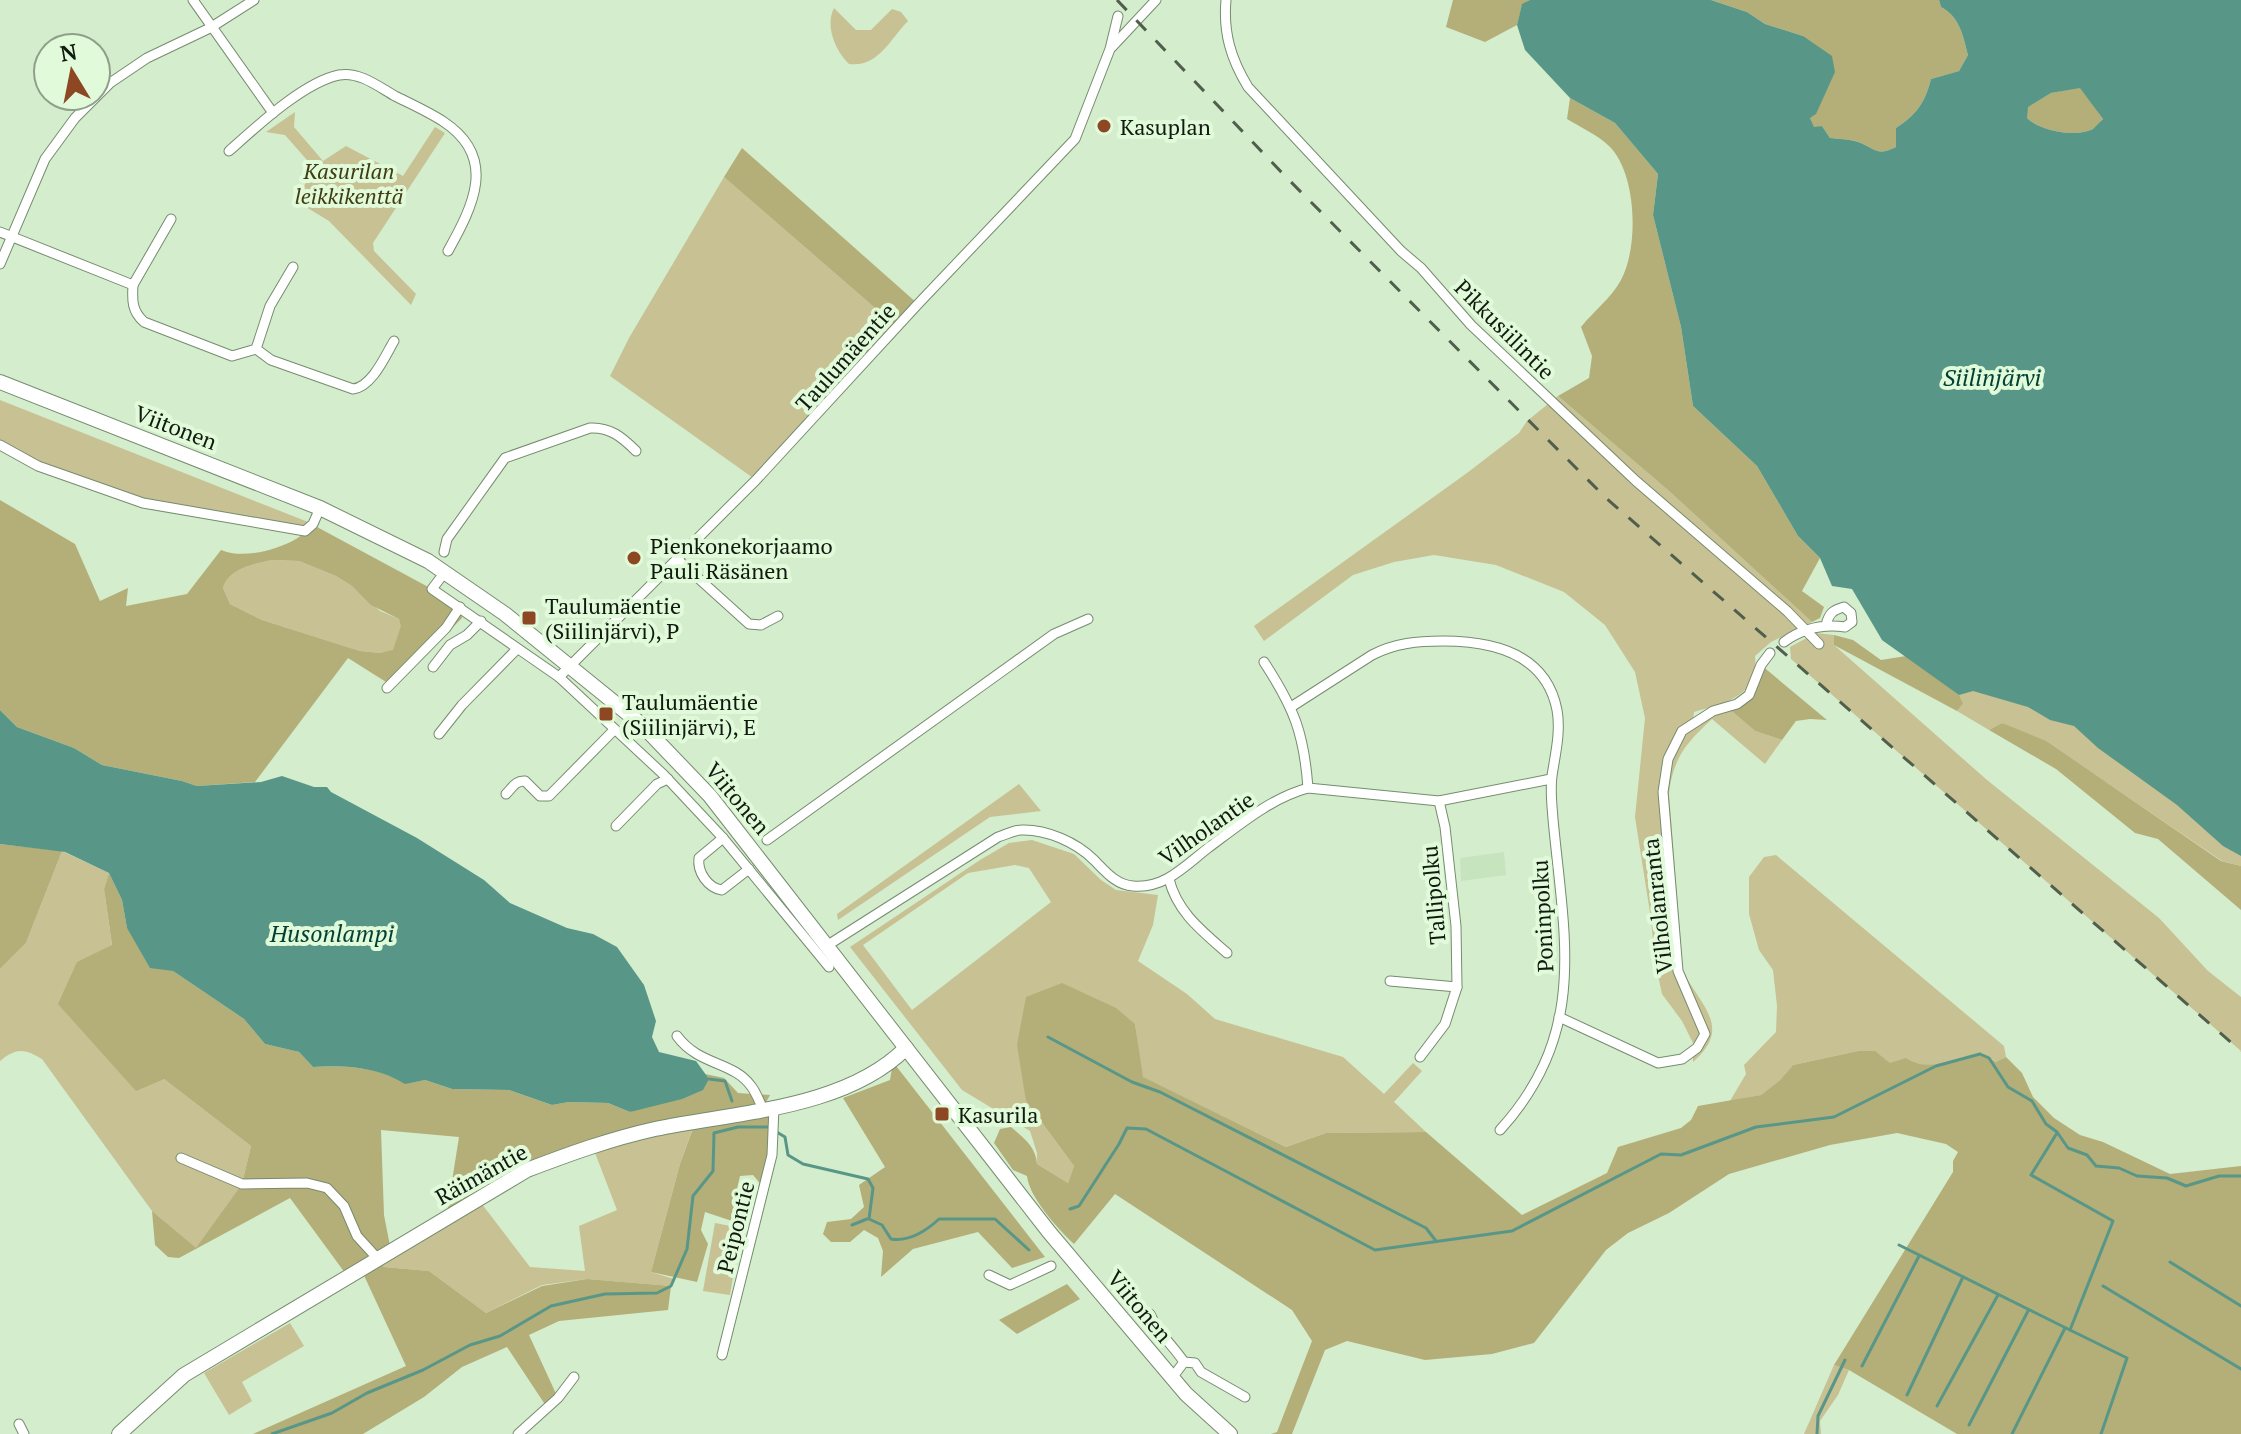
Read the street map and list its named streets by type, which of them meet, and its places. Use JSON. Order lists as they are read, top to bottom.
{
  "streets": {
    "main road": ["Viitonen", "Räimäntie"],
    "street": [
      "Pikkusiilintie",
      "Taulumäentie",
      "Vilholantie",
      "Tallipolku",
      "Vilholanranta",
      "Poninpolku",
      "Peipontie"
    ]
  },
  "crossings": [
    ["Taulumäentie", "Viitonen"],
    ["Viitonen", "Vilholantie"],
    ["Viitonen", "Räimäntie"],
    ["Vilholanranta", "Poninpolku"],
    ["Räimäntie", "Peipontie"]
  ],
  "water": ["Siilinjärvi", "Husonlampi"],
  "parks": ["Kasurilan leikkikenttä"],
  "places": {
    "other": ["Kasuplan", "Pienkonekorjaamo Pauli Räsänen"],
    "transit": ["Taulumäentie (Siilinjärvi), P", "Taulumäentie (Siilinjärvi), E", "Kasurila"]
  },
  "north": "top"
}
